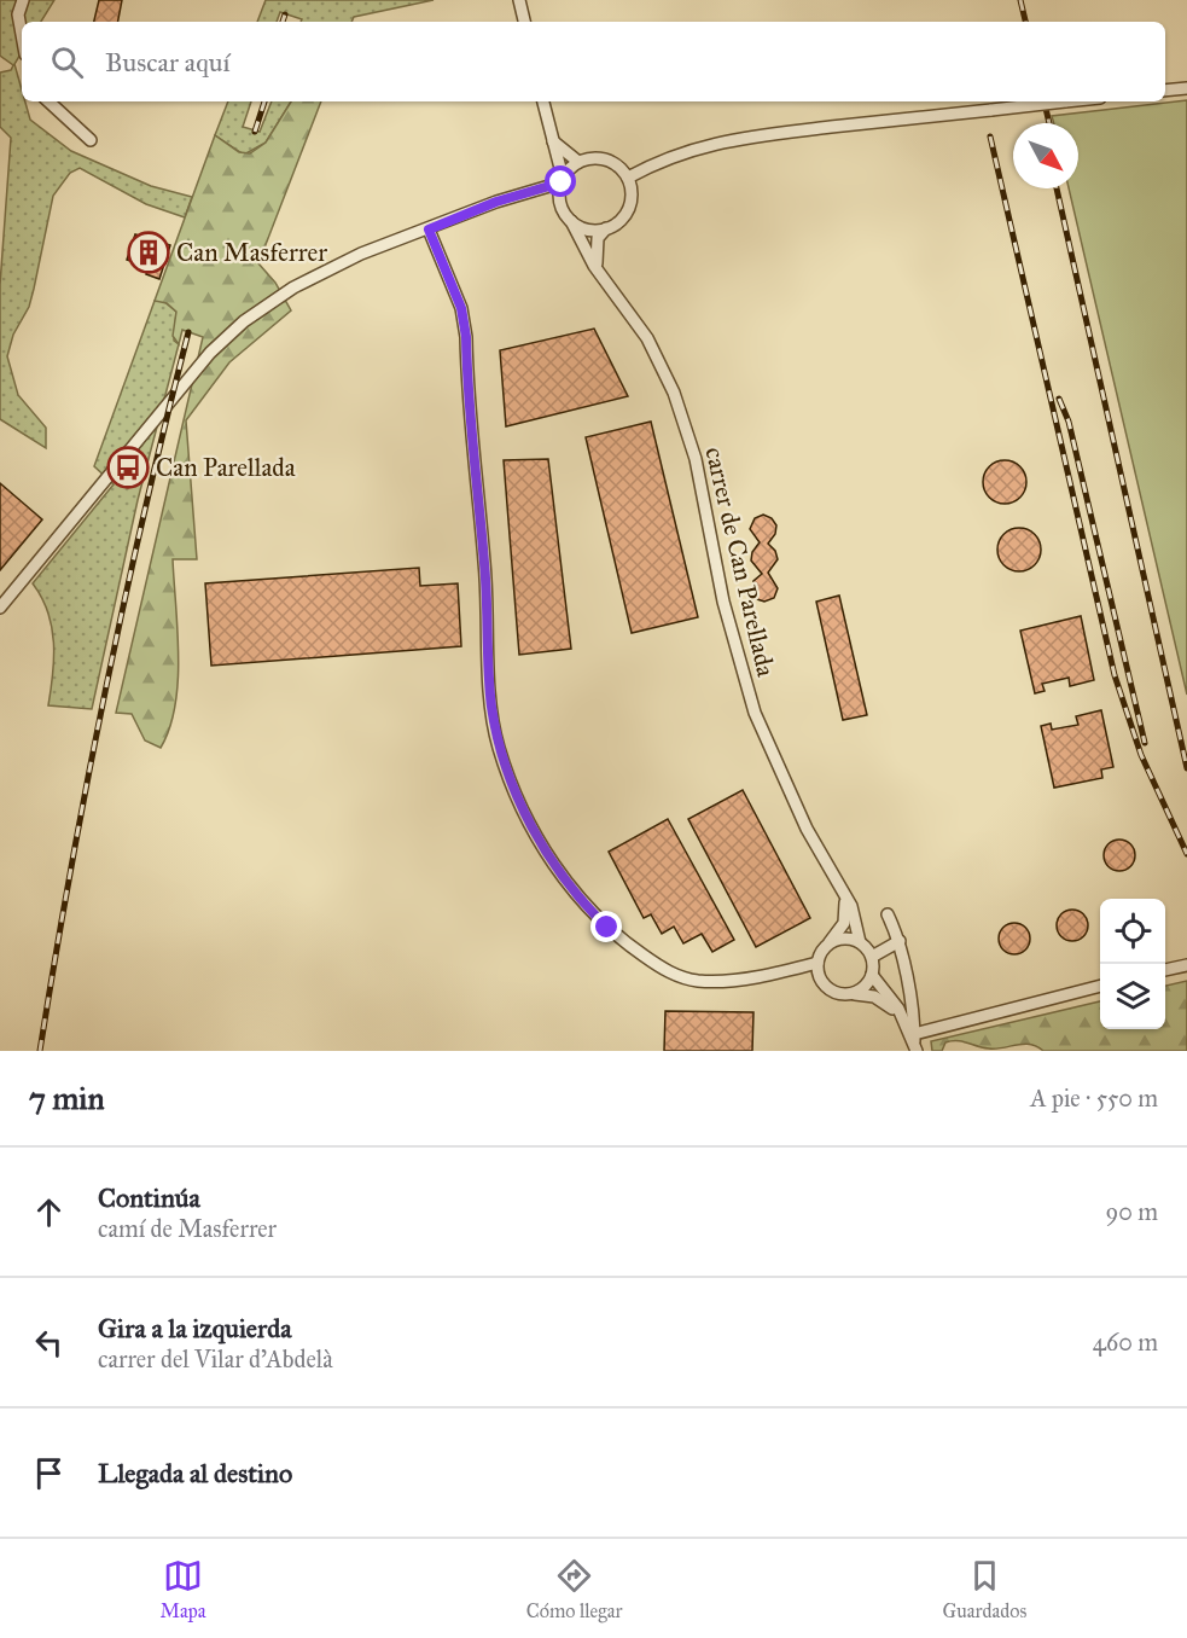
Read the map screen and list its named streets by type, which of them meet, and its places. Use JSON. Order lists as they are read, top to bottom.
{
  "streets": {
    "street": ["carrer de Can Parellada"]
  },
  "places": {
    "building": ["Can Masferrer"],
    "bus stop": ["Can Parellada"]
  },
  "north": "bottom right",
  "page": {
    "search": "Buscar aquí",
    "heading": ["7 min", "A pie · 550 m"],
    "list": [
      ["Continúa", "camí de Masferrer", "90 m"],
      ["Gira a la izquierda", "carrer del Vilar d'Abdelà", "460 m"],
      "Llegada al destino"
    ],
    "nav": ["Mapa", "Cómo llegar", "Guardados"]
  }
}
